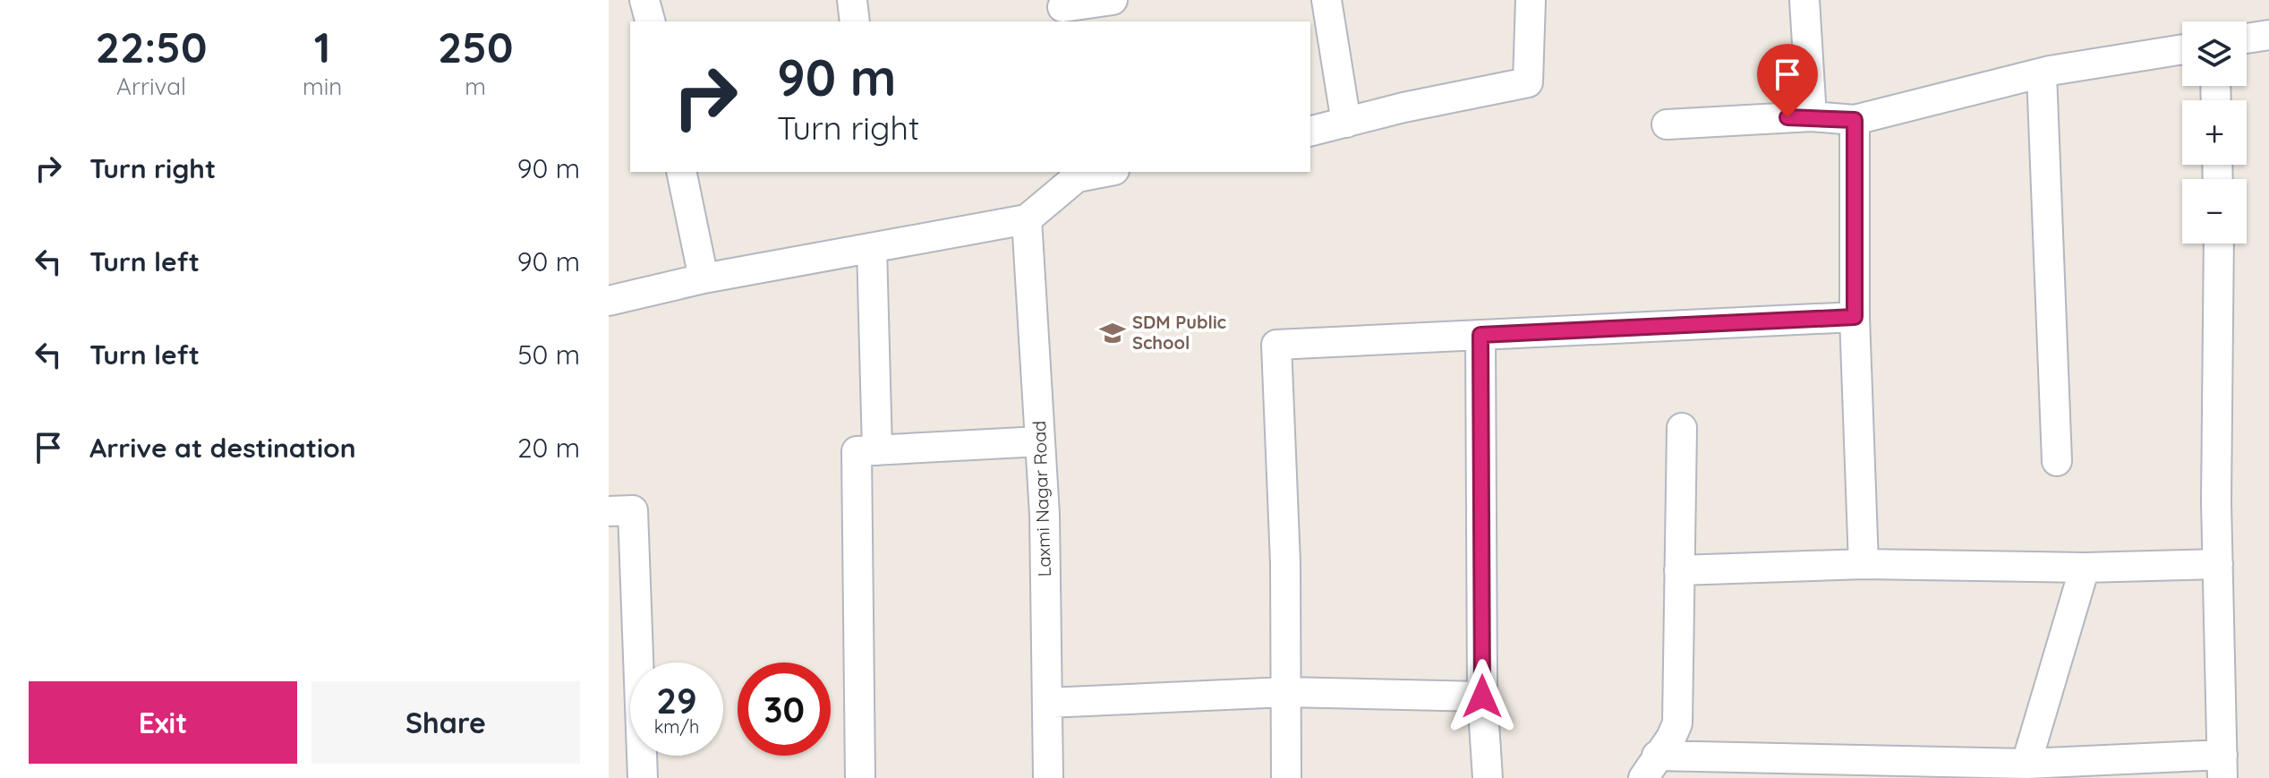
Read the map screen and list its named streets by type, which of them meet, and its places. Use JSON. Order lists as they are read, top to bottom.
{
  "streets": {
    "street": ["Laxmi Nagar Road"]
  },
  "places": {
    "school or university": ["SDM Public School"]
  },
  "page": {
    "eta": [
      "22:50",
      "Arrival",
      "1",
      "min",
      "250",
      "m"
    ],
    "map_buttons": ["+", "−"],
    "turn": ["90 m", "Turn right"],
    "list": [
      {
        "name": "Turn right",
        "value": "90 m"
      },
      {
        "name": "Turn left",
        "value": "90 m"
      },
      {
        "name": "Turn left",
        "value": "50 m"
      },
      {
        "name": "Arrive at destination",
        "value": "20 m"
      }
    ],
    "speed": "29 km/h",
    "limit": "30",
    "buttons": ["Exit", "Share"]
  }
}
